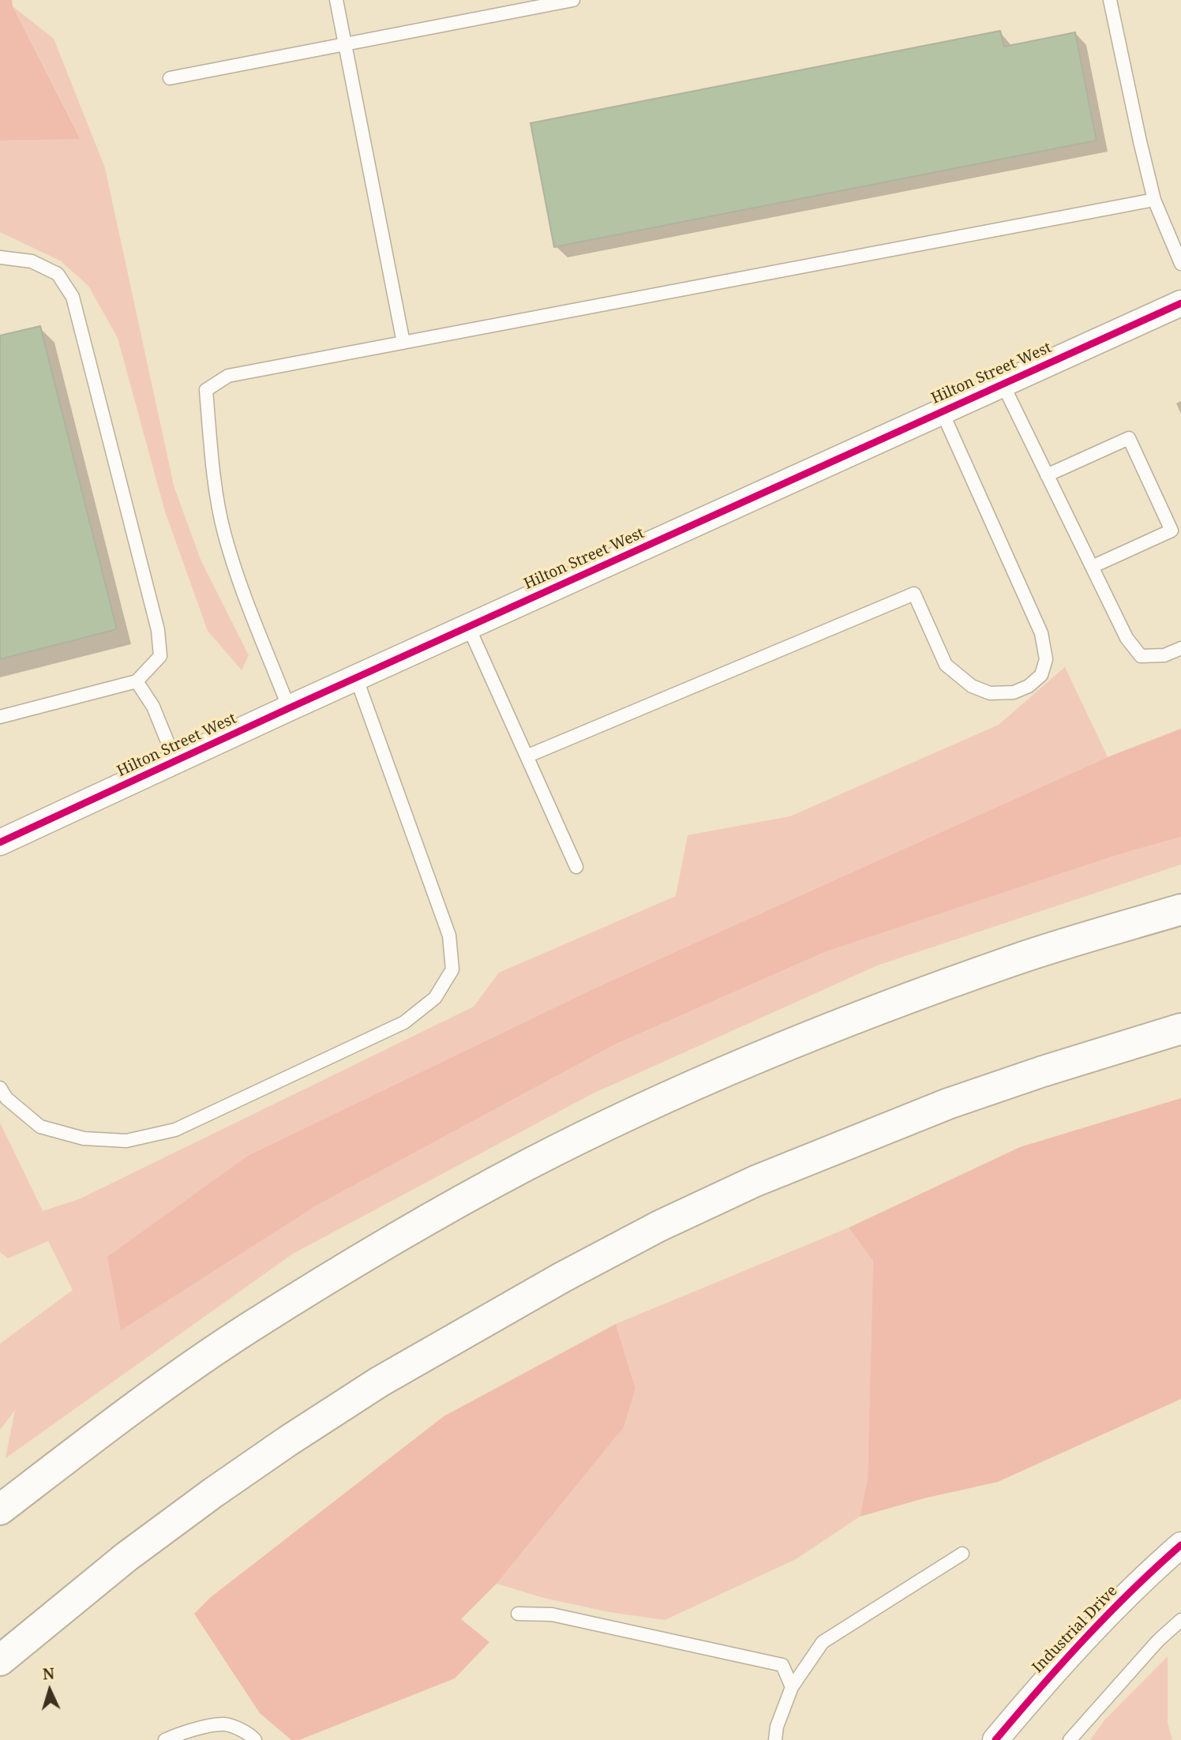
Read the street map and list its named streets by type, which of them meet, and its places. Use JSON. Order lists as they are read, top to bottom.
{
  "streets": {
    "street": ["Hilton Street West", "Industrial Drive"]
  },
  "north": "top"
}
